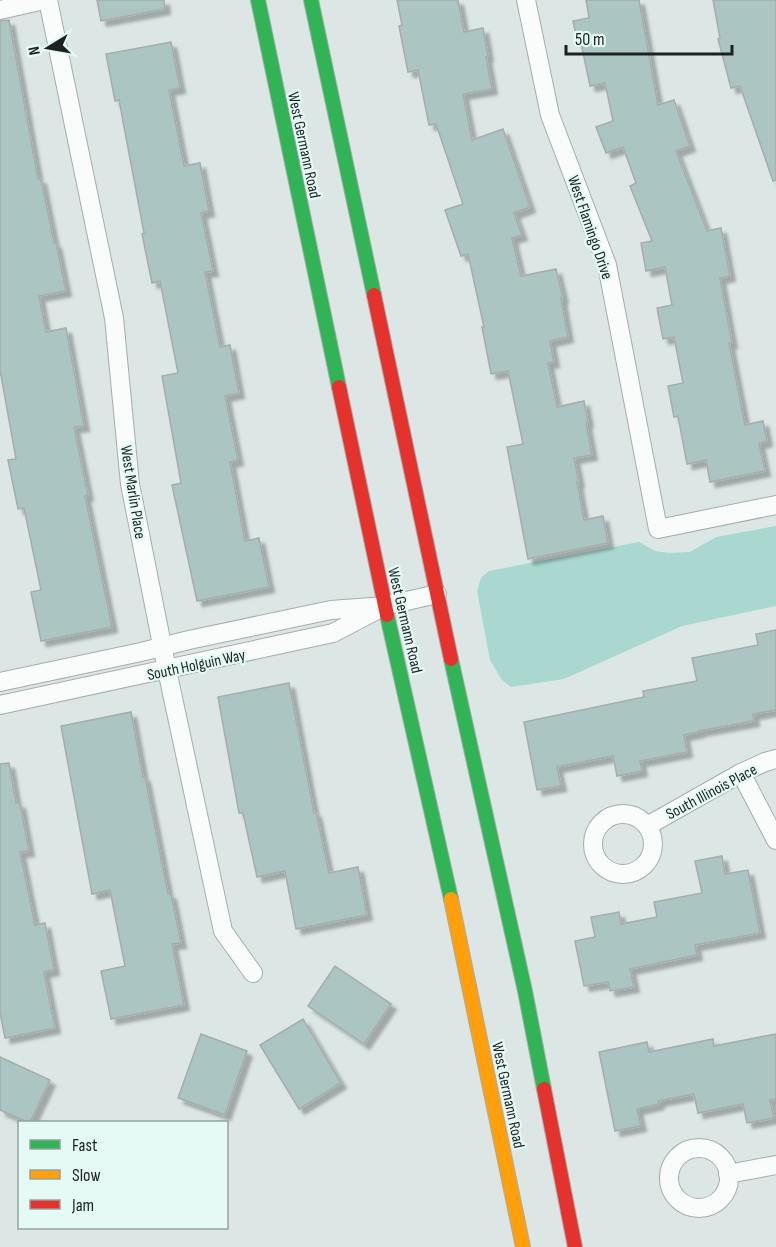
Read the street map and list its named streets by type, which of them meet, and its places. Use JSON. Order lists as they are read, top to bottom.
{
  "streets": {
    "main road": ["West Germann Road"],
    "street": [
      "West Flamingo Drive",
      "West Marlin Place",
      "South Holguin Way",
      "South Illinois Place"
    ]
  },
  "crossings": [
    ["West Germann Road", "South Holguin Way"],
    ["West Marlin Place", "South Holguin Way"]
  ],
  "legend": ["Fast", "Slow", "Jam"],
  "scale_bar": "50 m",
  "north": "left"
}
